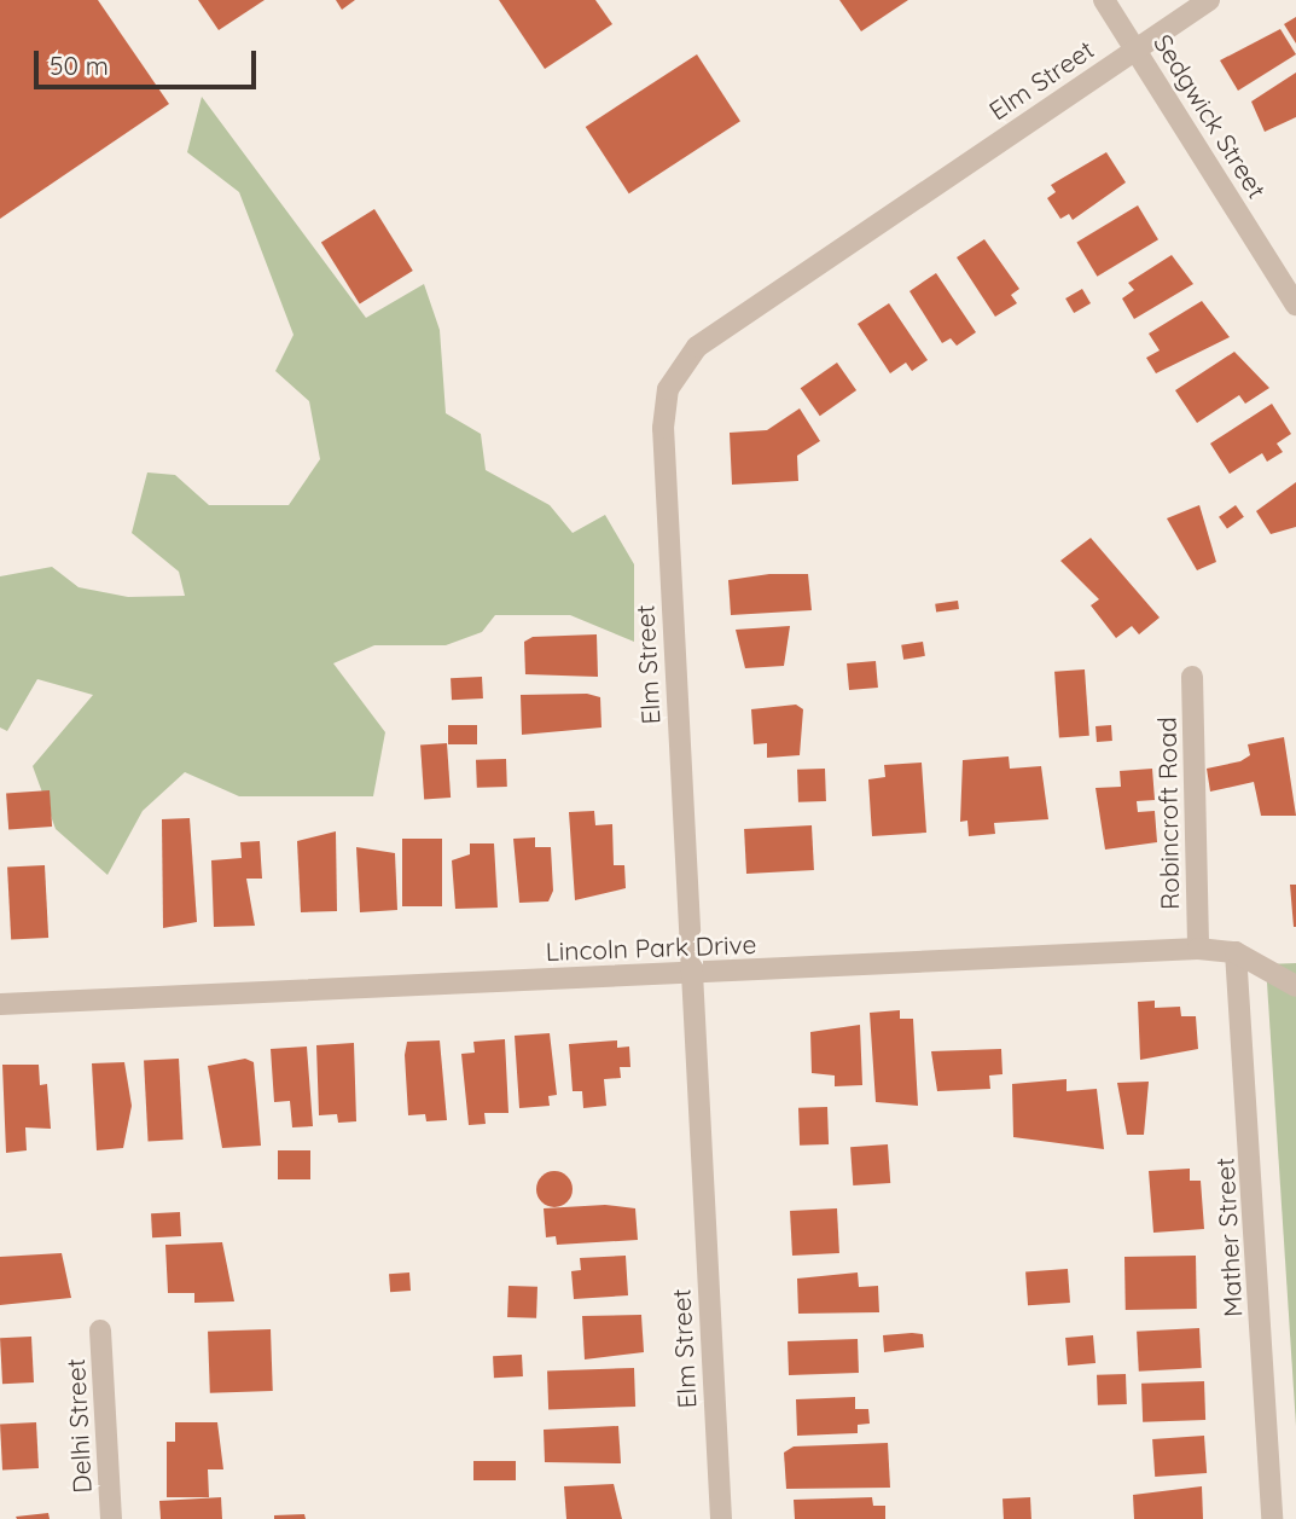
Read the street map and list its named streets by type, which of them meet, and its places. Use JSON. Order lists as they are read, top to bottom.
{
  "streets": {
    "street": [
      "Elm Street",
      "Sedgwick Street",
      "Robincroft Road",
      "Lincoln Park Drive",
      "Mather Street",
      "Delhi Street"
    ]
  },
  "crossings": [
    ["Elm Street", "Sedgwick Street"],
    ["Elm Street", "Lincoln Park Drive"],
    ["Robincroft Road", "Lincoln Park Drive"],
    ["Lincoln Park Drive", "Mather Street"]
  ],
  "scale_bar": "50 m"
}
